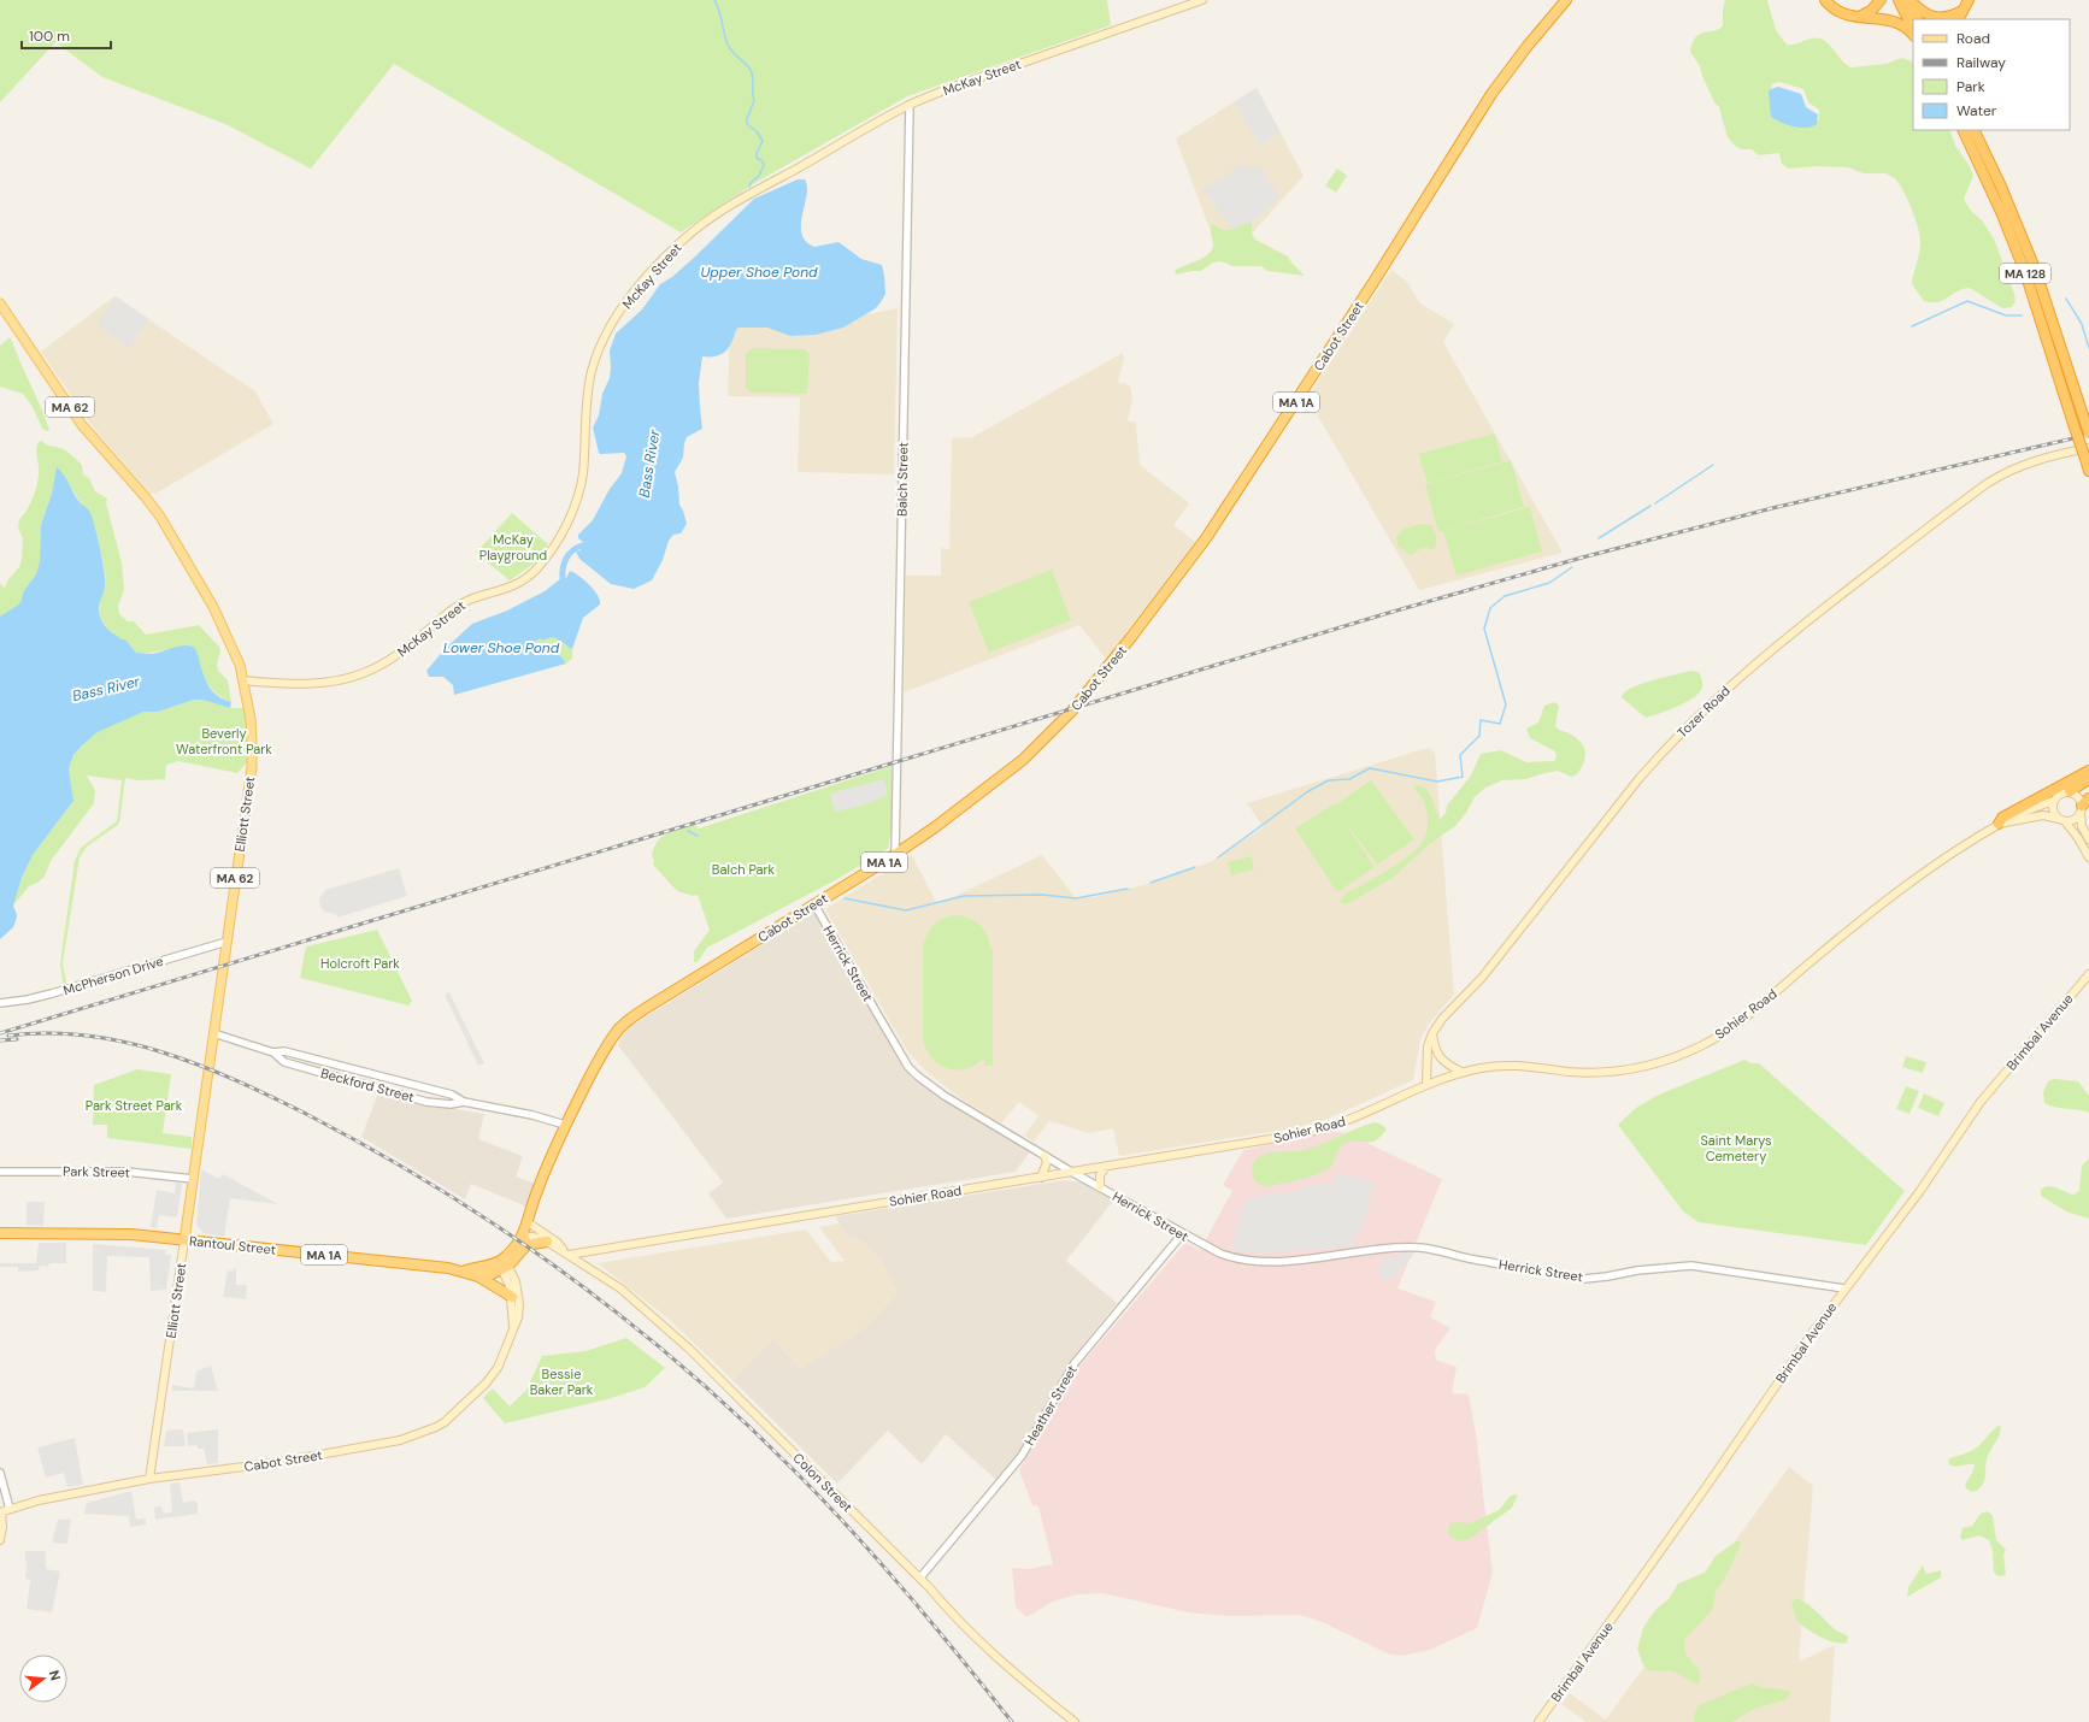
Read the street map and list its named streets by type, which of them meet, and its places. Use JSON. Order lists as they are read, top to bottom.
{
  "streets": {
    "highway": [
      "MA 128",
      "Cabot Street",
      "MA 1A",
      "Rantoul Street"
    ],
    "main road": [
      "McKay Street",
      "MA 62",
      "Tozer Road",
      "Elliott Street",
      "Sohier Road",
      "Brimbal Avenue",
      "Colon Street"
    ],
    "street": [
      "Balch Street",
      "Herrick Street",
      "McPherson Drive",
      "Beckford Street",
      "Park Street",
      "Heather Street"
    ]
  },
  "crossings": [
    ["McKay Street", "Balch Street"],
    ["McKay Street", "Elliott Street"],
    ["Cabot Street", "Balch Street"],
    ["Cabot Street", "Elliott Street"],
    ["Cabot Street", "Herrick Street"],
    ["Cabot Street", "Beckford Street"],
    ["Cabot Street", "Rantoul Street"],
    ["Cabot Street", "Colon Street"],
    ["Tozer Road", "Sohier Road"],
    ["Elliott Street", "McPherson Drive"],
    ["Elliott Street", "Beckford Street"],
    ["Elliott Street", "Park Street"],
    ["Elliott Street", "Rantoul Street"],
    ["Herrick Street", "Sohier Road"],
    ["Herrick Street", "Brimbal Avenue"],
    ["Herrick Street", "Heather Street"],
    ["Sohier Road", "Colon Street"],
    ["Heather Street", "Colon Street"]
  ],
  "water": ["Upper Shoe Pond", "Bass River", "Lower Shoe Pond"],
  "parks": [
    "McKay Playground",
    "Beverly Waterfront Park",
    "Balch Park",
    "Holcroft Park",
    "Park Street Park",
    "Saint Marys Cemetery",
    "Bessie Baker Park"
  ],
  "legend": [
    "Road",
    "Railway",
    "Park",
    "Water"
  ],
  "scale_bar": "100 m",
  "north": "right"
}
